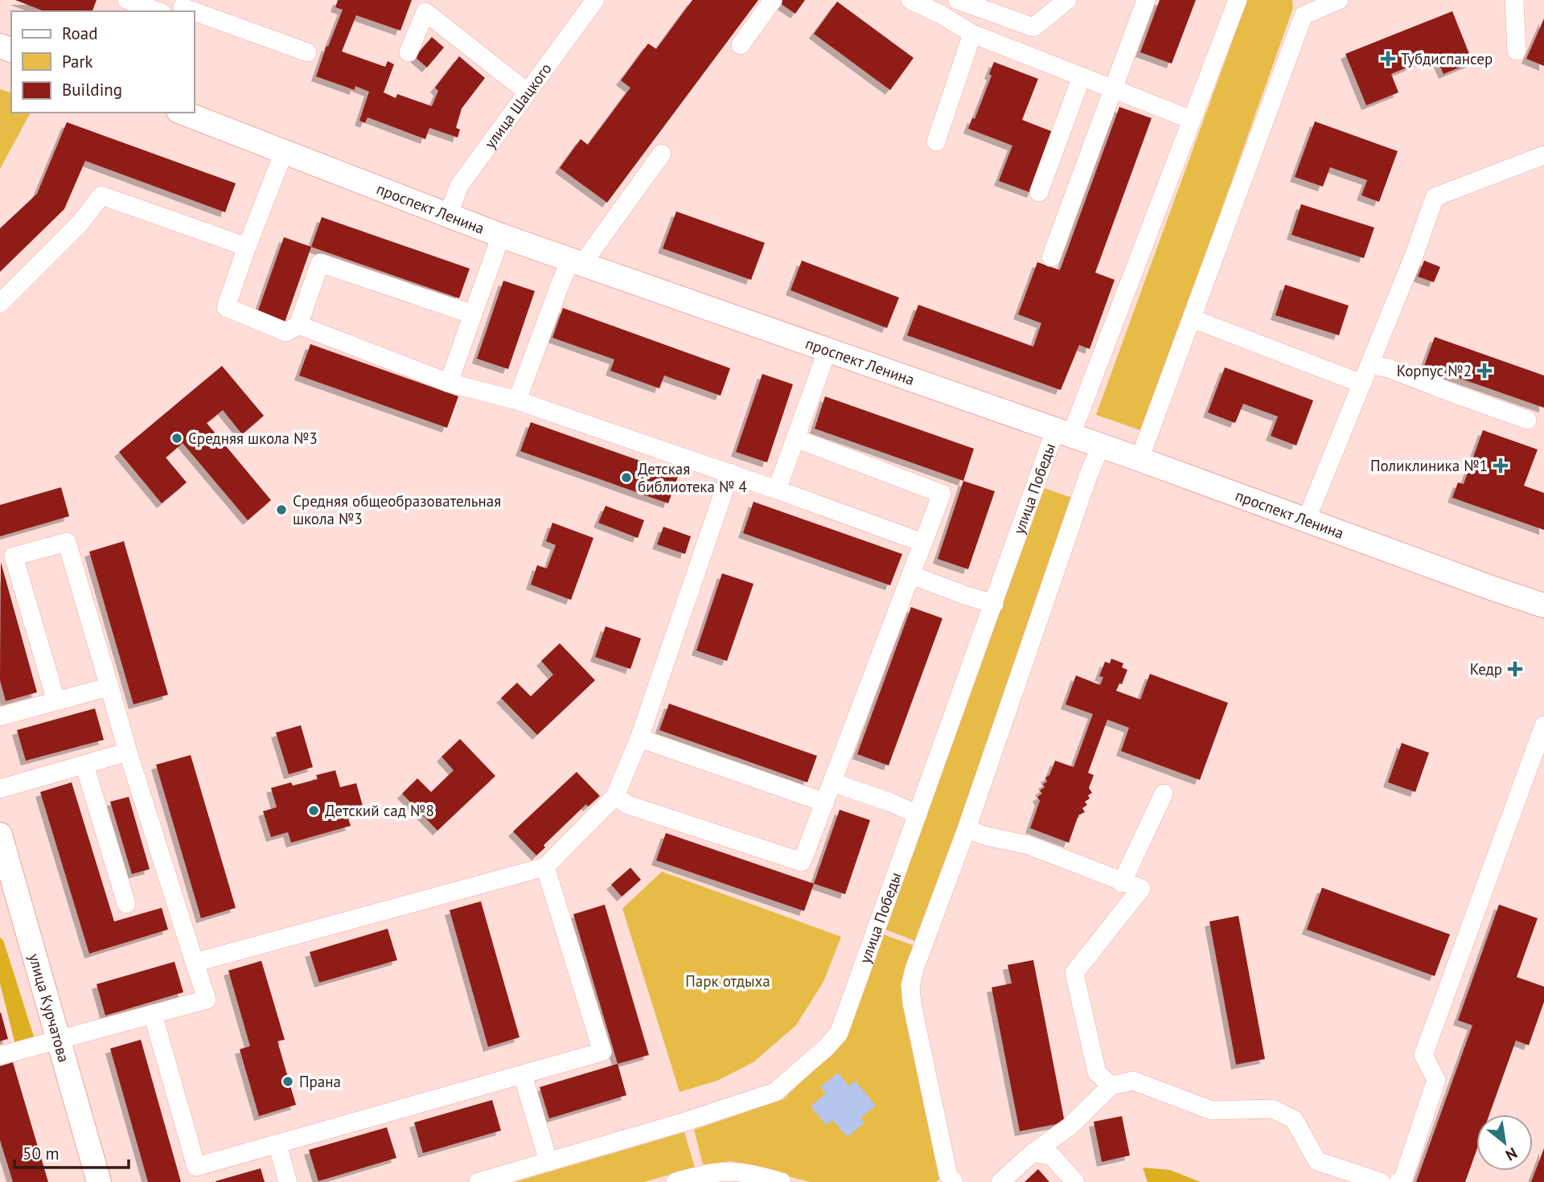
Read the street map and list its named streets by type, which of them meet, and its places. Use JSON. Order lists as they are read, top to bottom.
{
  "streets": {
    "main road": ["проспект Ленина", "улица Курчатова"],
    "street": ["улица Шацкого", "улица Победы"]
  },
  "crossings": [
    ["улица Шацкого", "проспект Ленина"],
    ["проспект Ленина", "улица Победы"]
  ],
  "parks": ["Парк отдыха"],
  "places": {
    "health": [
      "Тубдиспансер",
      "Корпус №2",
      "Поликлиника №1",
      "Кедр"
    ],
    "other": [
      "Средняя школа №3",
      "Детская библиотека № 4",
      "Средняя общеобразовательная школа №3",
      "Детский сад №8",
      "Прана"
    ]
  },
  "legend": ["Road", "Park", "Building"],
  "scale_bar": "50 m",
  "north": "bottom right"
}
